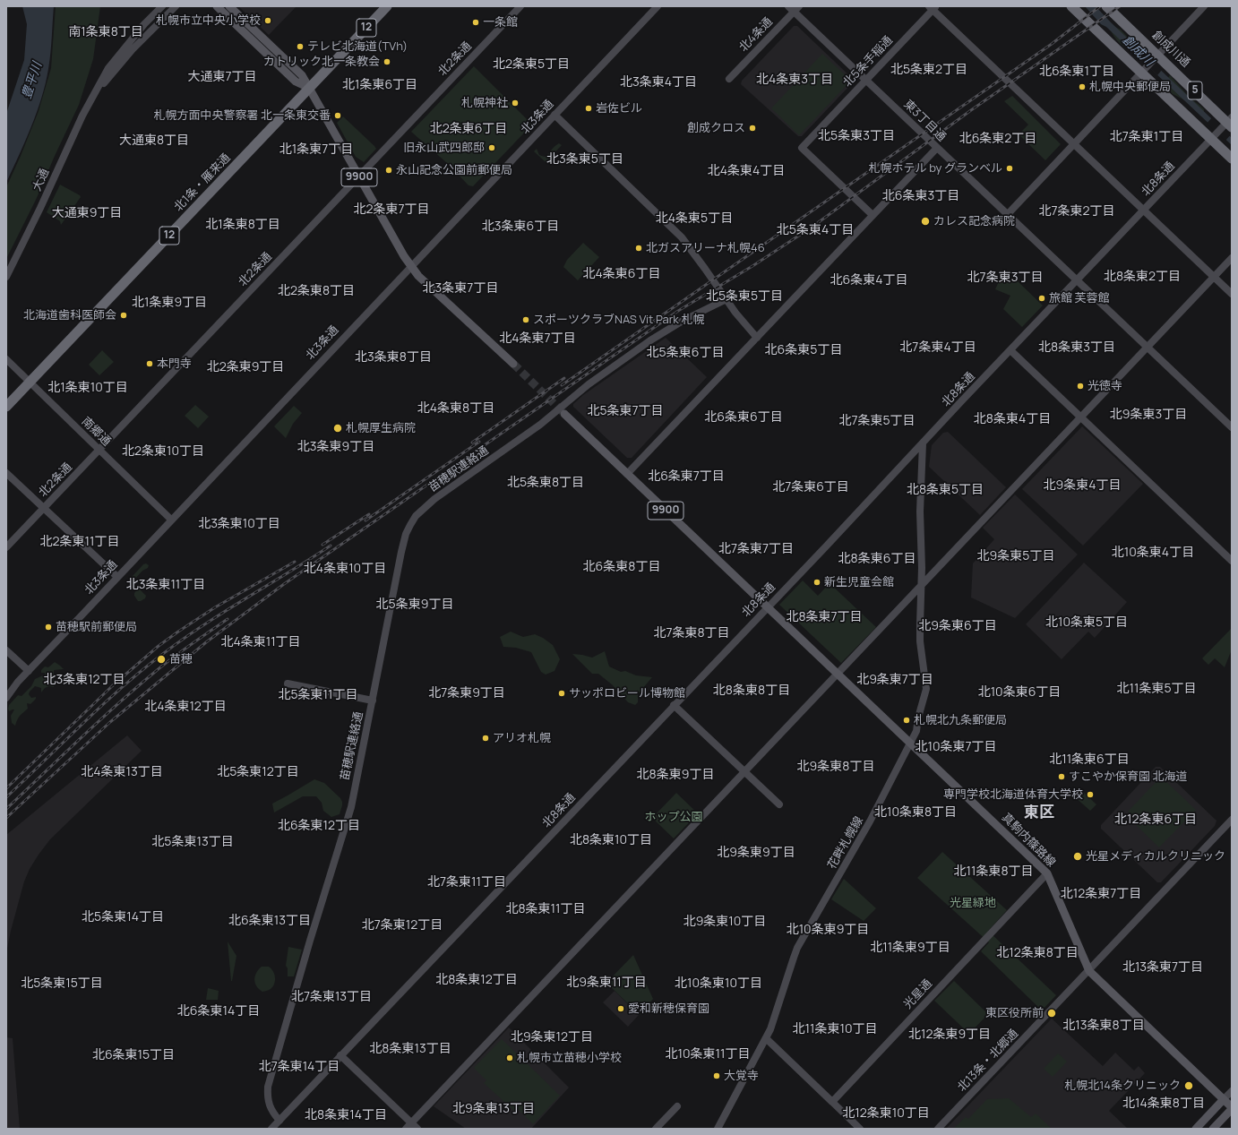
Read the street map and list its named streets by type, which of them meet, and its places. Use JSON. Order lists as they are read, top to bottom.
{
  "streets": {
    "highway": [
      "12",
      "創成川通",
      "5",
      "北1条・雁来通"
    ],
    "main road": ["9900", "真駒内篠路線"],
    "street": [
      "北4条通",
      "北2条通",
      "北5条手稲通",
      "北3条通",
      "東3丁目通",
      "北8条通",
      "大通",
      "南郷通",
      "苗穂駅連絡通",
      "花畔札幌線",
      "光星通",
      "北13条・北郷通"
    ]
  },
  "crossings": [
    ["北4条通", "東3丁目通"],
    ["創成川通", "北8条通"],
    ["北2条通", "9900"],
    ["北2条通", "南郷通"],
    ["北5条手稲通", "東3丁目通"],
    ["5", "北8条通"],
    ["北3条通", "9900"],
    ["北3条通", "南郷通"],
    ["東3丁目通", "北8条通"],
    ["9900", "北1条・雁来通"],
    ["北8条通", "苗穂駅連絡通"],
    ["北8条通", "真駒内篠路線"],
    ["北8条通", "花畔札幌線"],
    ["北1条・雁来通", "南郷通"],
    ["真駒内篠路線", "花畔札幌線"],
    ["真駒内篠路線", "光星通"],
    ["真駒内篠路線", "北13条・北郷通"]
  ],
  "districts": [
    "南1条東8丁目",
    "北2条東5丁目",
    "北5条東2丁目",
    "北6条東1丁目",
    "大通東7丁目",
    "北4条東3丁目",
    "北3条東4丁目",
    "北1条東6丁目",
    "北2条東6丁目",
    "北5条東3丁目",
    "北7条東1丁目",
    "北6条東2丁目",
    "大通東8丁目",
    "北1条東7丁目",
    "北3条東5丁目",
    "北4条東4丁目",
    "北6条東3丁目",
    "北2条東7丁目",
    "北7条東2丁目",
    "大通東9丁目",
    "北4条東5丁目",
    "北1条東8丁目",
    "北3条東6丁目",
    "北5条東4丁目",
    "北4条東6丁目",
    "北8条東2丁目",
    "北7条東3丁目",
    "北6条東4丁目",
    "北3条東7丁目",
    "北2条東8丁目",
    "北5条東5丁目",
    "北1条東9丁目",
    "北4条東7丁目",
    "北7条東4丁目",
    "北8条東3丁目",
    "北6条東5丁目",
    "北5条東6丁目",
    "北3条東8丁目",
    "北2条東9丁目",
    "北1条東10丁目",
    "北4条東8丁目",
    "北5条東7丁目",
    "北9条東3丁目",
    "北6条東6丁目",
    "北8条東4丁目",
    "北7条東5丁目",
    "北3条東9丁目",
    "北2条東10丁目",
    "北6条東7丁目",
    "北5条東8丁目",
    "北9条東4丁目",
    "北7条東6丁目",
    "北8条東5丁目",
    "北3条東10丁目",
    "北2条東11丁目",
    "北7条東7丁目",
    "北10条東4丁目",
    "北9条東5丁目",
    "北8条東6丁目",
    "北6条東8丁目",
    "北4条東10丁目",
    "北3条東11丁目",
    "北5条東9丁目",
    "北8条東7丁目",
    "北10条東5丁目",
    "北9条東6丁目",
    "北7条東8丁目",
    "北4条東11丁目",
    "北3条東12丁目",
    "北9条東7丁目",
    "北11条東5丁目",
    "北8条東8丁目",
    "北10条東6丁目",
    "北7条東9丁目",
    "北5条東11丁目",
    "北4条東12丁目",
    "北10条東7丁目",
    "北11条東6丁目",
    "北9条東8丁目",
    "北4条東13丁目",
    "北5条東12丁目",
    "北8条東9丁目",
    "北10条東8丁目",
    "東区",
    "北12条東6丁目",
    "北6条東12丁目",
    "北8条東10丁目",
    "北5条東13丁目",
    "北9条東9丁目",
    "北11条東8丁目",
    "北7条東11丁目",
    "北12条東7丁目",
    "北8条東11丁目",
    "北5条東14丁目",
    "北6条東13丁目",
    "北9条東10丁目",
    "北7条東12丁目",
    "北10条東9丁目",
    "北11条東9丁目",
    "北12条東8丁目",
    "北13条東7丁目",
    "北8条東12丁目",
    "北9条東11丁目",
    "北5条東15丁目",
    "北10条東10丁目",
    "北7条東13丁目",
    "北6条東14丁目",
    "北13条東8丁目",
    "北11条東10丁目",
    "北12条東9丁目",
    "北9条東12丁目",
    "北8条東13丁目",
    "北10条東11丁目",
    "北6条東15丁目",
    "北7条東14丁目",
    "北14条東8丁目",
    "北9条東13丁目",
    "北12条東10丁目",
    "北8条東14丁目"
  ],
  "water": ["創成川", "豊平川"],
  "parks": ["ホップ公園", "光星緑地"],
  "places": [
    "札幌市立中央小学校",
    "一条館",
    "テレビ北海道(TVh)",
    "カトリック北一条教会",
    "札幌中央郵便局",
    "札幌神社",
    "岩佐ビル",
    "札幌方面中央警察署 北一条東交番",
    "創成クロス",
    "旧永山武四郎邸",
    "札幌ホテル by グランベル",
    "永山記念公園前郵便局",
    "カレス記念病院",
    "北ガスアリーナ札幌46",
    "旅館 芙蓉館",
    "北海道歯科医師会",
    "スポーツクラブNAS Vit Park 札幌",
    "本門寺",
    "光徳寺",
    "札幌厚生病院",
    "新生児童会館",
    "苗穂駅前郵便局",
    "苗穂",
    "サッポロビール博物館",
    "札幌北九条郵便局",
    "アリオ札幌",
    "すこやか保育園 北海道",
    "専門学校北海道体育大学校",
    "光星メディカルクリニック",
    "愛和新穂保育園",
    "東区役所前",
    "札幌市立苗穂小学校",
    "大覚寺",
    "札幌北14条クリニック"
  ]
}
